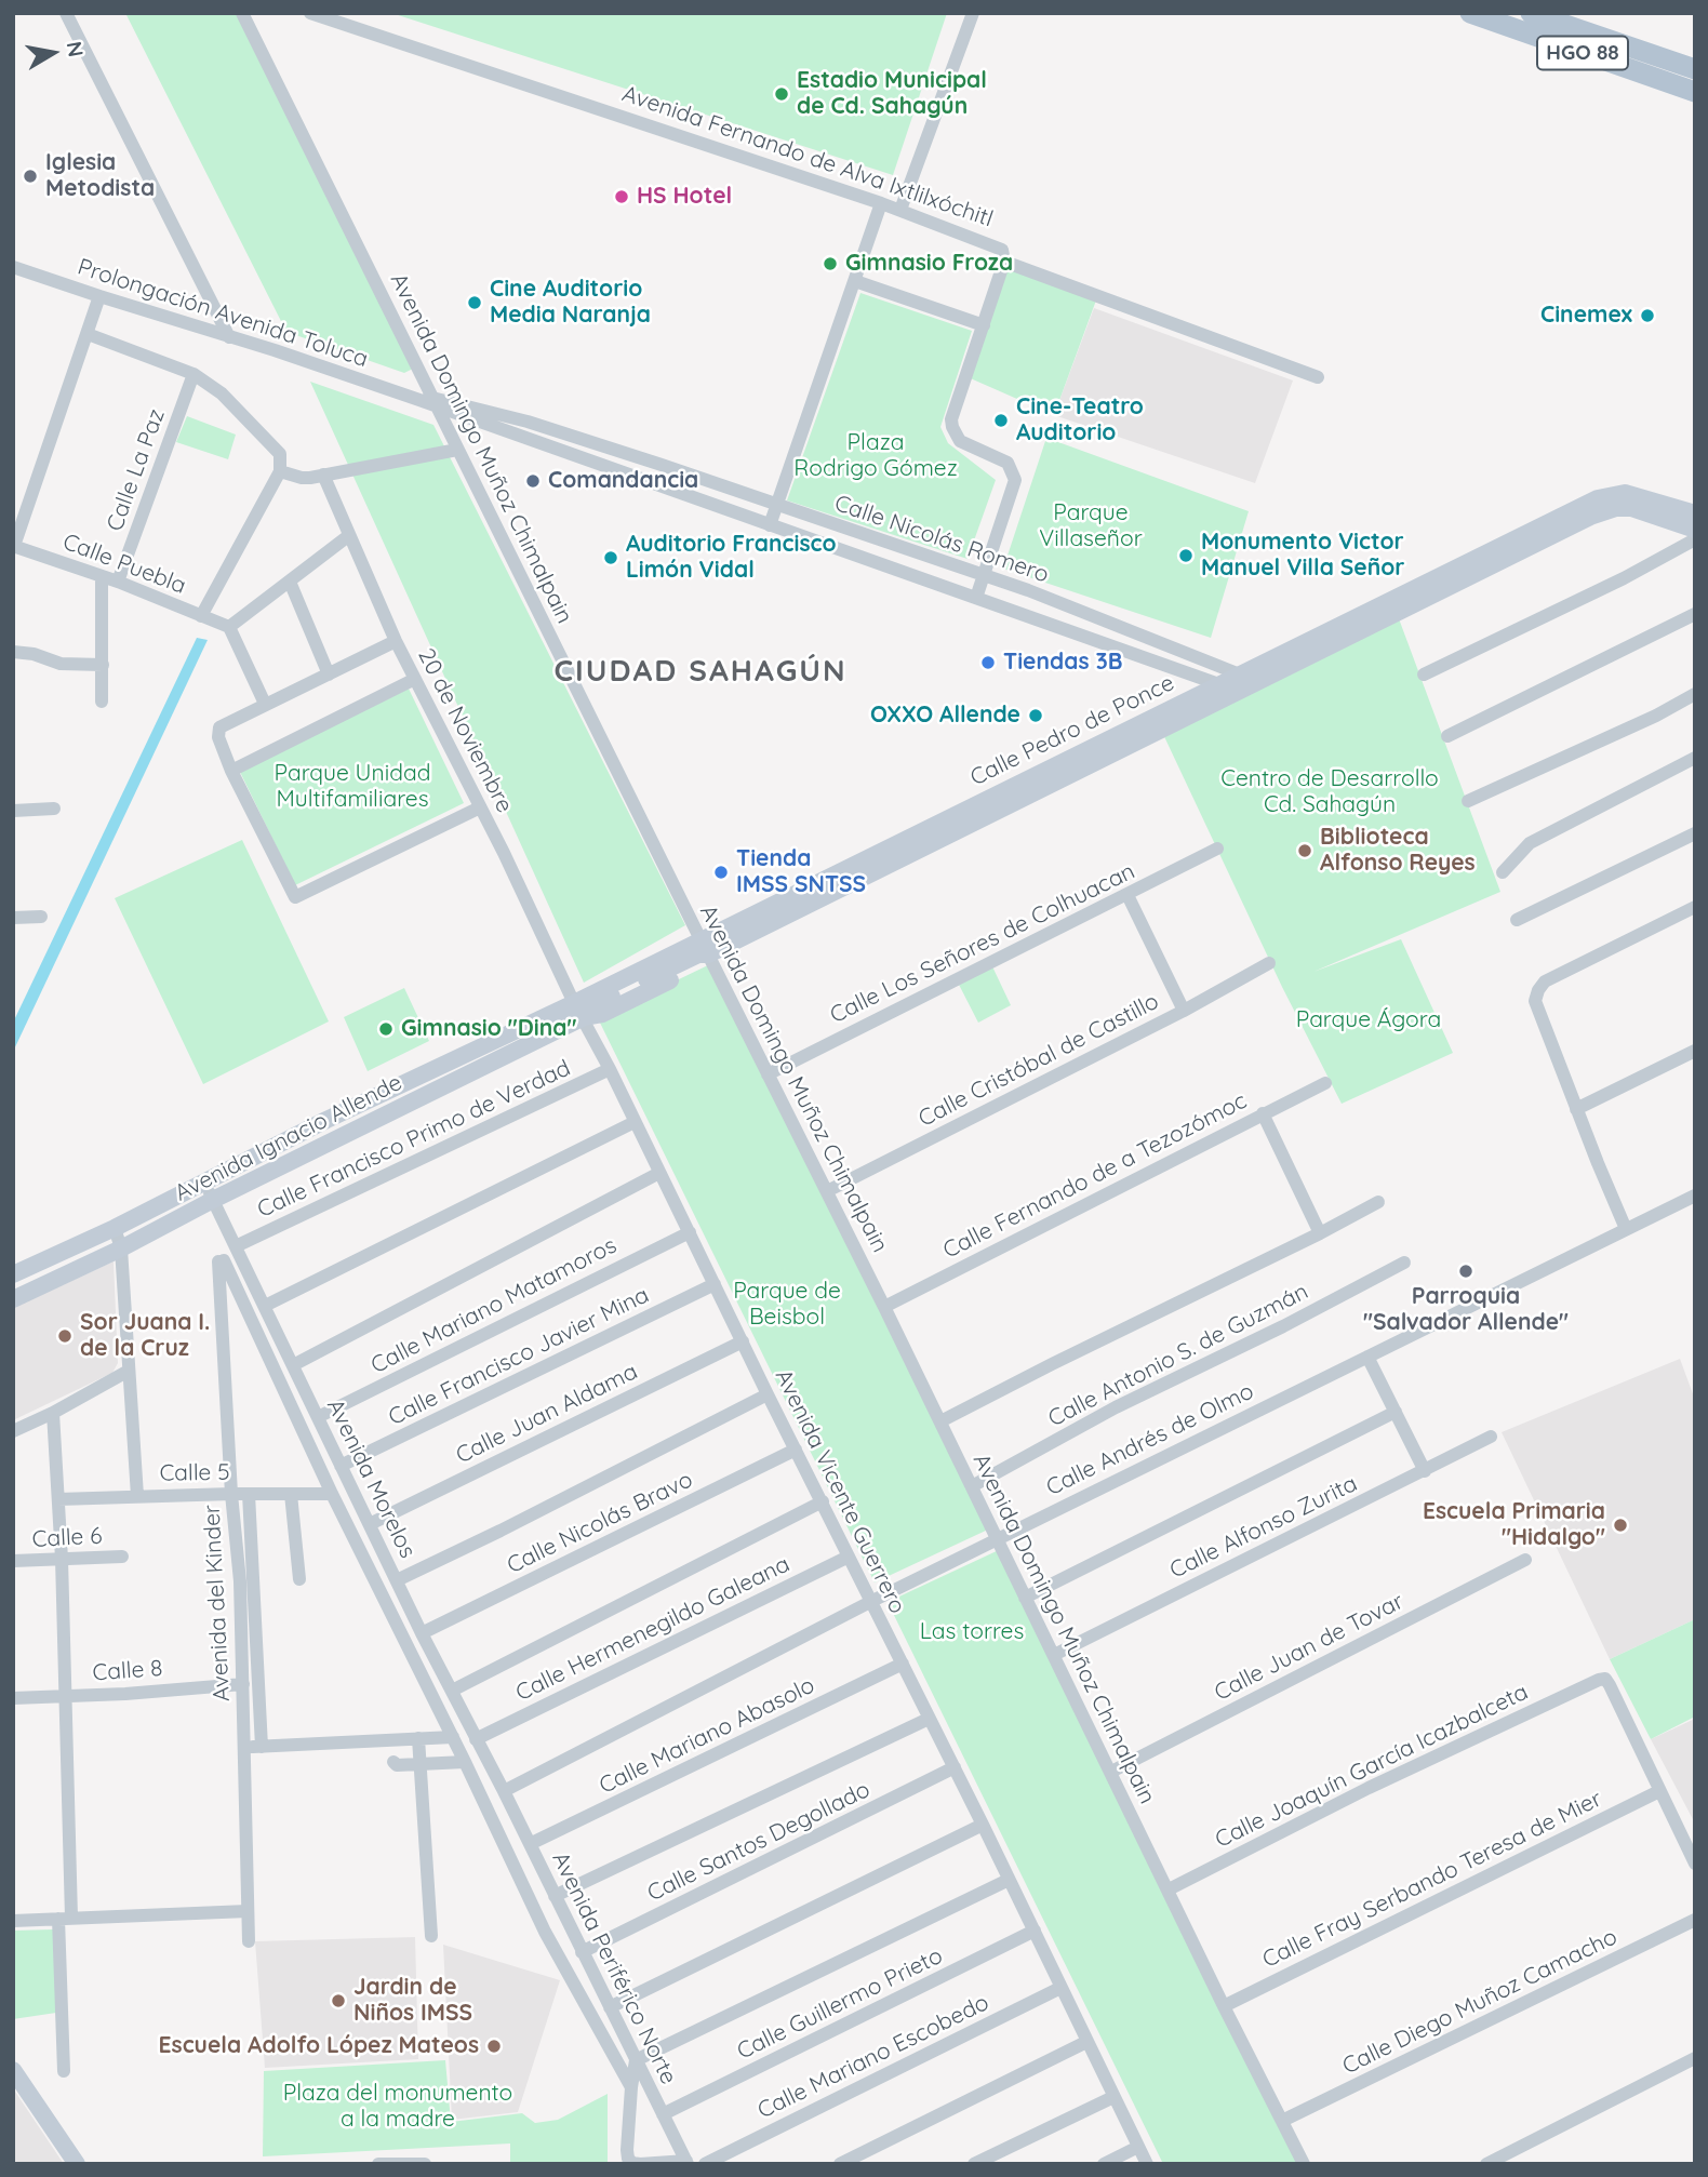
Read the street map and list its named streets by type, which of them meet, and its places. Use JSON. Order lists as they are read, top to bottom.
{
  "streets": {
    "main road": ["HGO 88"],
    "street": [
      "Avenida Fernando de Alva Ixtlilxóchitl",
      "Prolongación Avenida Toluca",
      "Avenida Domingo Muñoz Chimalpain",
      "Calle La Paz",
      "Calle Nicolás Romero",
      "Calle Puebla",
      "20 de Noviembre",
      "Calle Pedro de Ponce",
      "Calle Los Señores de Colhuacan",
      "Calle Cristóbal de Castillo",
      "Avenida Ignacio Allende",
      "Calle Francisco Primo de Verdad",
      "Calle Fernando de a Tezozómoc",
      "Calle Mariano Matamoros",
      "Calle Antonio S. de Guzmán",
      "Calle Francisco Javier Mina",
      "Calle Juan Aldama",
      "Calle Andrés de Olmo",
      "Calle 5",
      "Avenida Morelos",
      "Avenida Vicente Guerrero",
      "Calle Nicolás Bravo",
      "Calle Alfonso Zurita",
      "Calle 6",
      "Avenida del Kinder",
      "Calle Hermenegildo Galeana",
      "Calle Juan de Tovar",
      "Calle 8",
      "Calle Mariano Abasolo",
      "Calle Joaquín García Icazbalceta",
      "Calle Santos Degollado",
      "Calle Fray Serbando Teresa de Mier",
      "Avenida Periférico Norte",
      "Calle Diego Muñoz Camacho",
      "Calle Guillermo Prieto",
      "Calle Mariano Escobedo"
    ]
  },
  "crossings": [
    ["Prolongación Avenida Toluca", "Avenida Domingo Muñoz Chimalpain"],
    ["Prolongación Avenida Toluca", "Calle Nicolás Romero"],
    ["Avenida Domingo Muñoz Chimalpain", "Calle Nicolás Romero"],
    ["Avenida Domingo Muñoz Chimalpain", "Calle Pedro de Ponce"],
    ["Avenida Domingo Muñoz Chimalpain", "Calle Los Señores de Colhuacan"],
    ["Avenida Domingo Muñoz Chimalpain", "Calle Cristóbal de Castillo"],
    ["Avenida Domingo Muñoz Chimalpain", "Calle Fernando de a Tezozómoc"],
    ["Avenida Domingo Muñoz Chimalpain", "Calle Antonio S. de Guzmán"],
    ["Avenida Domingo Muñoz Chimalpain", "Calle Andrés de Olmo"],
    ["Avenida Domingo Muñoz Chimalpain", "Calle Alfonso Zurita"],
    ["Avenida Domingo Muñoz Chimalpain", "Calle Juan de Tovar"],
    ["Avenida Domingo Muñoz Chimalpain", "Calle Joaquín García Icazbalceta"],
    ["Avenida Domingo Muñoz Chimalpain", "Calle Fray Serbando Teresa de Mier"],
    ["Avenida Domingo Muñoz Chimalpain", "Calle Diego Muñoz Camacho"],
    ["Calle La Paz", "Calle Puebla"],
    ["Calle Nicolás Romero", "Calle Pedro de Ponce"],
    ["20 de Noviembre", "Calle Pedro de Ponce"],
    ["20 de Noviembre", "Avenida Ignacio Allende"],
    ["20 de Noviembre", "Avenida Vicente Guerrero"],
    ["Calle Pedro de Ponce", "Avenida Ignacio Allende"],
    ["Calle Pedro de Ponce", "Avenida Vicente Guerrero"],
    ["Avenida Ignacio Allende", "Avenida Morelos"],
    ["Avenida Ignacio Allende", "Avenida Vicente Guerrero"],
    ["Calle Francisco Primo de Verdad", "Avenida Morelos"],
    ["Calle Francisco Primo de Verdad", "Avenida Vicente Guerrero"],
    ["Calle Mariano Matamoros", "Avenida Morelos"],
    ["Calle Mariano Matamoros", "Avenida Vicente Guerrero"],
    ["Calle Francisco Javier Mina", "Avenida Morelos"],
    ["Calle Francisco Javier Mina", "Avenida Vicente Guerrero"],
    ["Calle Juan Aldama", "Avenida Morelos"],
    ["Calle Juan Aldama", "Avenida Vicente Guerrero"],
    ["Calle Andrés de Olmo", "Avenida Vicente Guerrero"],
    ["Calle 5", "Avenida Morelos"],
    ["Calle 5", "Avenida del Kinder"],
    ["Avenida Morelos", "Calle Nicolás Bravo"],
    ["Avenida Morelos", "Avenida del Kinder"],
    ["Avenida Morelos", "Calle Hermenegildo Galeana"],
    ["Avenida Morelos", "Avenida Periférico Norte"],
    ["Avenida Vicente Guerrero", "Calle Nicolás Bravo"],
    ["Avenida Vicente Guerrero", "Calle Hermenegildo Galeana"],
    ["Avenida Vicente Guerrero", "Calle Mariano Abasolo"],
    ["Avenida Vicente Guerrero", "Calle Santos Degollado"],
    ["Avenida Vicente Guerrero", "Calle Guillermo Prieto"],
    ["Avenida Vicente Guerrero", "Calle Mariano Escobedo"],
    ["Avenida del Kinder", "Calle 8"],
    ["Calle Mariano Abasolo", "Avenida Periférico Norte"],
    ["Calle Joaquín García Icazbalceta", "Calle Fray Serbando Teresa de Mier"],
    ["Calle Santos Degollado", "Avenida Periférico Norte"],
    ["Avenida Periférico Norte", "Calle Guillermo Prieto"]
  ],
  "districts": ["CIUDAD SAHAGÚN"],
  "parks": [
    "Plaza Rodrigo Gómez",
    "Parque Villaseñor",
    "Parque Unidad Multifamiliares",
    "Centro de Desarrollo Cd. Sahagún",
    "Parque Ágora",
    "Parque de Beisbol",
    "Las torres",
    "Plaza del monumento a la madre"
  ],
  "places": [
    "Estadio Municipal de Cd. Sahagún",
    "Iglesia Metodista",
    "HS Hotel",
    "Gimnasio Froza",
    "Cine Auditorio Media Naranja",
    "Cinemex",
    "Cine-Teatro Auditorio",
    "Comandancia",
    "Monumento Victor Manuel Villa Señor",
    "Auditorio Francisco Limón Vidal",
    "Tiendas 3B",
    "OXXO Allende",
    "Biblioteca Alfonso Reyes",
    "Tienda IMSS SNTSS",
    "Gimnasio \"Dina\"",
    "Parroquia \"Salvador Allende\"",
    "Sor Juana I. de la Cruz",
    "Escuela Primaria \"Hidalgo\"",
    "Jardin de Niños IMSS",
    "Escuela Adolfo López Mateos"
  ],
  "north": "right"
}
